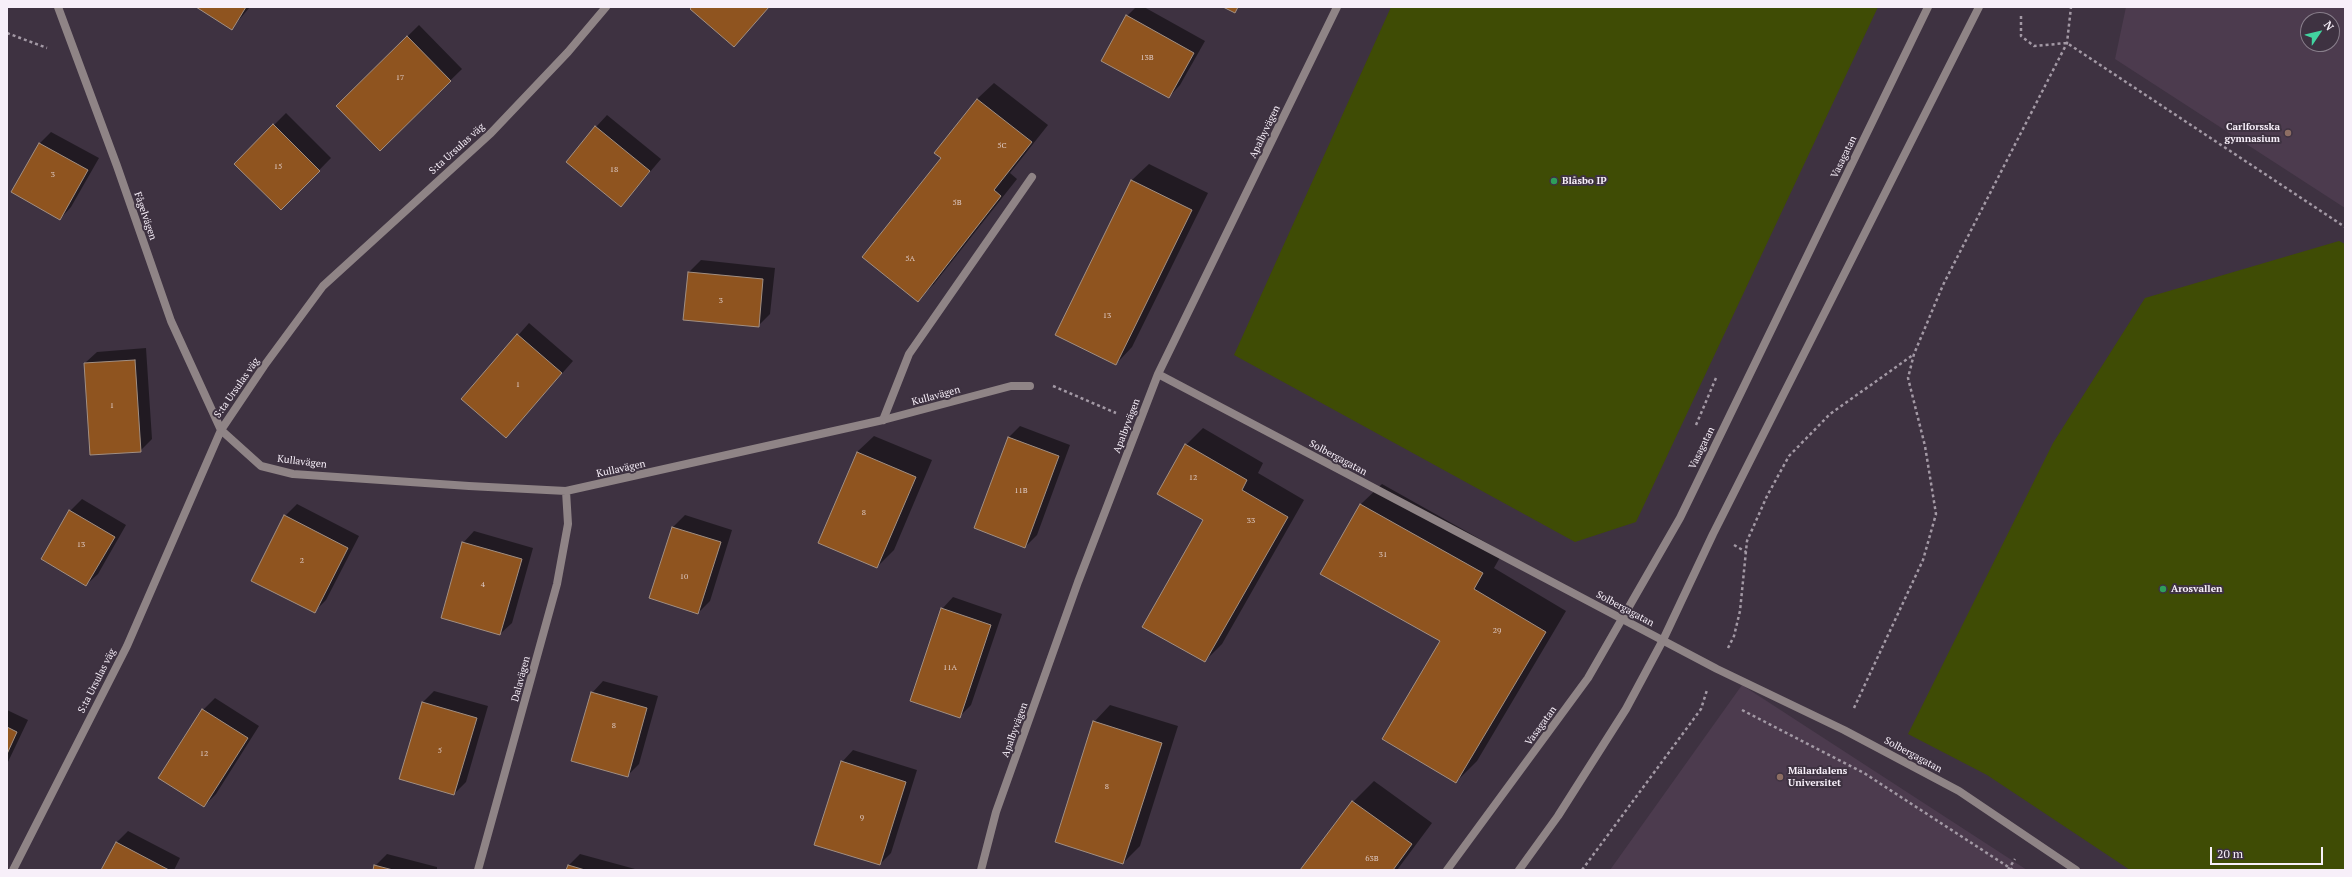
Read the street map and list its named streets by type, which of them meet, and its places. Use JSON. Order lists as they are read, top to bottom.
{
  "streets": {
    "street": [
      "Apalbyvägen",
      "S:ta Ursulas väg",
      "Vasagatan",
      "Fågelvägen",
      "Kullavägen",
      "Solbergagatan",
      "Dalavägen"
    ]
  },
  "crossings": [
    ["Apalbyvägen", "Solbergagatan"],
    ["S:ta Ursulas väg", "Fågelvägen"],
    ["S:ta Ursulas väg", "Kullavägen"],
    ["Vasagatan", "Solbergagatan"],
    ["Fågelvägen", "Kullavägen"],
    ["Kullavägen", "Dalavägen"]
  ],
  "places": [
    "Carlforsska gymnasium",
    "Blåsbo IP",
    "Arosvallen",
    "Mälardalens Universitet"
  ],
  "house_numbers": [
    "13B",
    "17",
    "5C",
    "15",
    "18",
    "3",
    "5B",
    "5A",
    "3",
    "13",
    "1",
    "1",
    "12",
    "11B",
    "8",
    "33",
    "13",
    "31",
    "2",
    "10",
    "4",
    "29",
    "11A",
    "8",
    "5",
    "12",
    "8",
    "9",
    "63B"
  ],
  "scale_bar": "20 m",
  "north": "top right"
}
